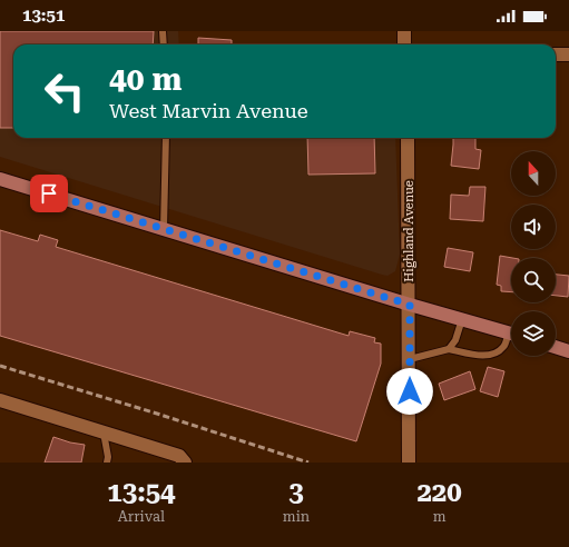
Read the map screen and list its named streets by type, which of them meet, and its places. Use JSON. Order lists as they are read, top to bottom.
{
  "streets": {
    "street": ["Highland Avenue"]
  },
  "north": "top",
  "page": {
    "status": "13:51",
    "turn": ["40 m", "West Marvin Avenue"],
    "eta": [
      "13:54",
      "Arrival",
      "3",
      "min",
      "220",
      "m"
    ]
  }
}
